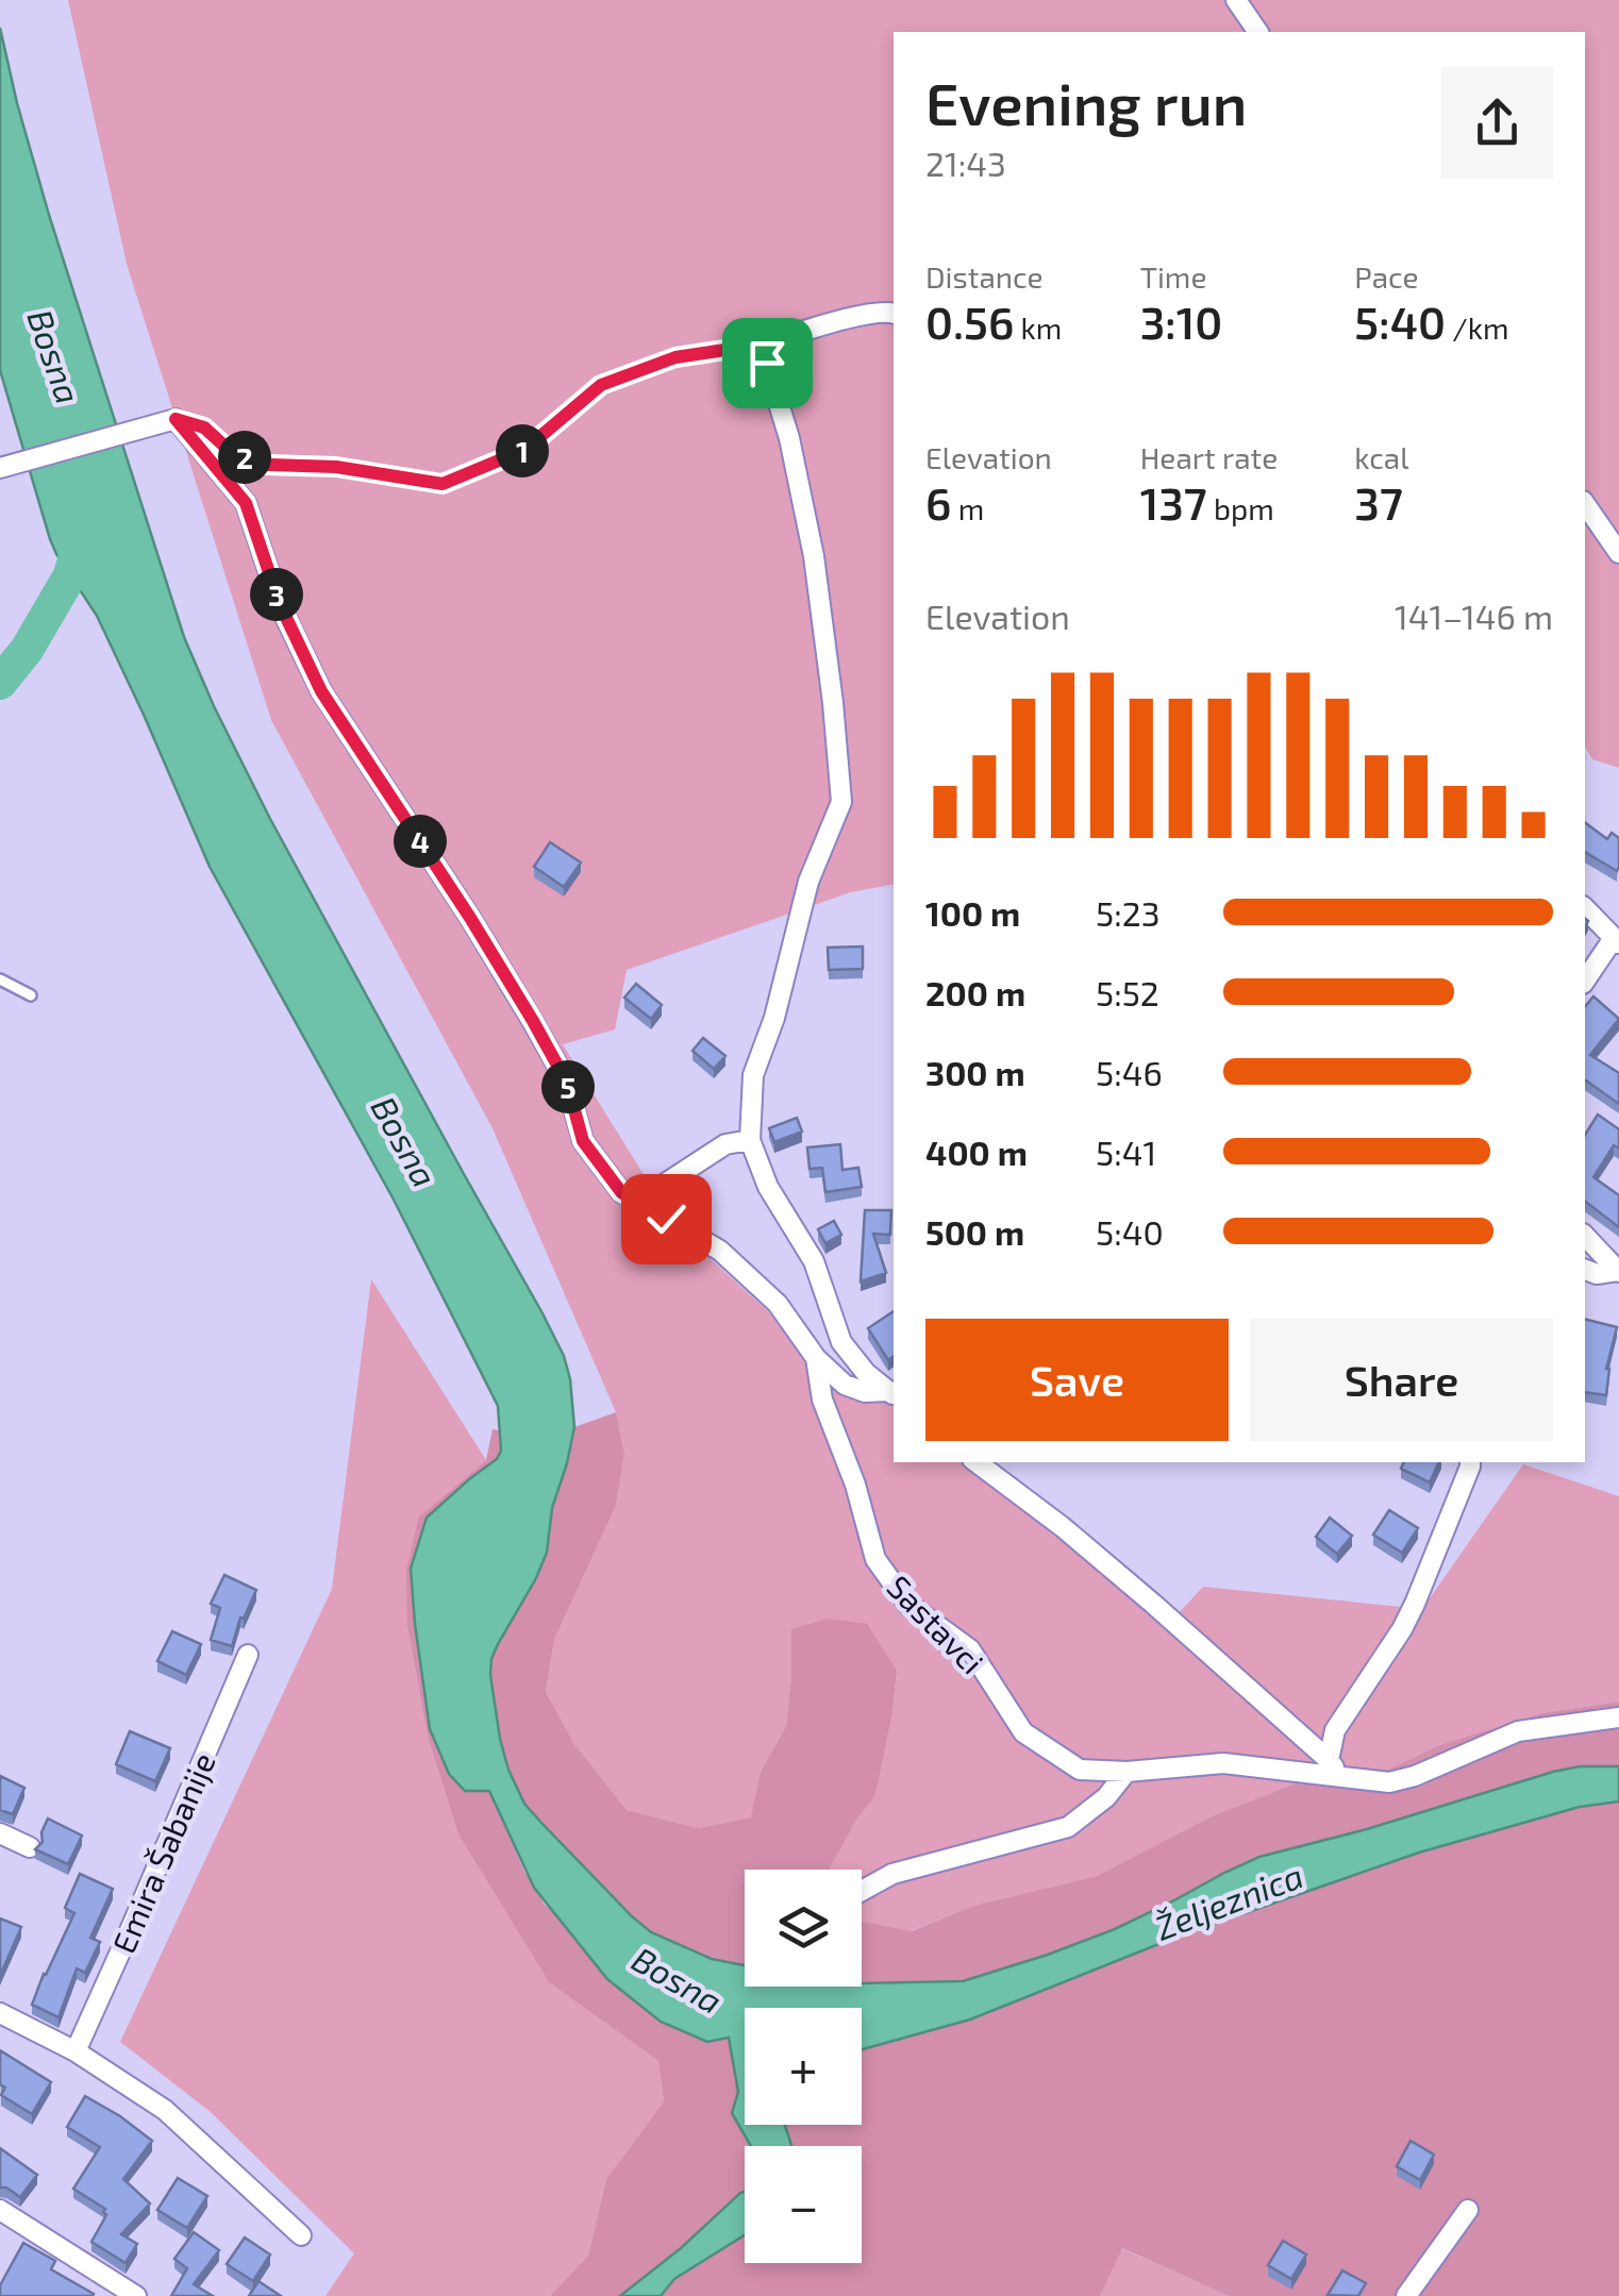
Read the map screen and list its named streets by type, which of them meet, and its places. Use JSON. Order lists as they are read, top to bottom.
{
  "streets": {
    "street": ["Sastavci", "Emira Šabanije"]
  },
  "water": ["Bosna", "Željeznica"],
  "page": {
    "heading": ["Evening run", "21:43"],
    "stats": [
      ["Distance", "0.56 km"],
      ["Time", "3:10"],
      ["Pace", "5:40 /km"],
      ["Elevation", "6 m"],
      ["Heart rate", "137 bpm"],
      ["kcal", "37"]
    ],
    "pins": [
      "1",
      "2",
      "3",
      "4",
      "5"
    ],
    "chart": ["Elevation", "141–146 m"],
    "list": [
      {
        "name": "100 m",
        "note": "5:23"
      },
      {
        "name": "200 m",
        "note": "5:52"
      },
      {
        "name": "300 m",
        "note": "5:46"
      },
      {
        "name": "400 m",
        "note": "5:41"
      },
      {
        "name": "500 m",
        "note": "5:40"
      }
    ],
    "buttons": ["Save", "Share"],
    "map_buttons": ["+", "−"]
  }
}
